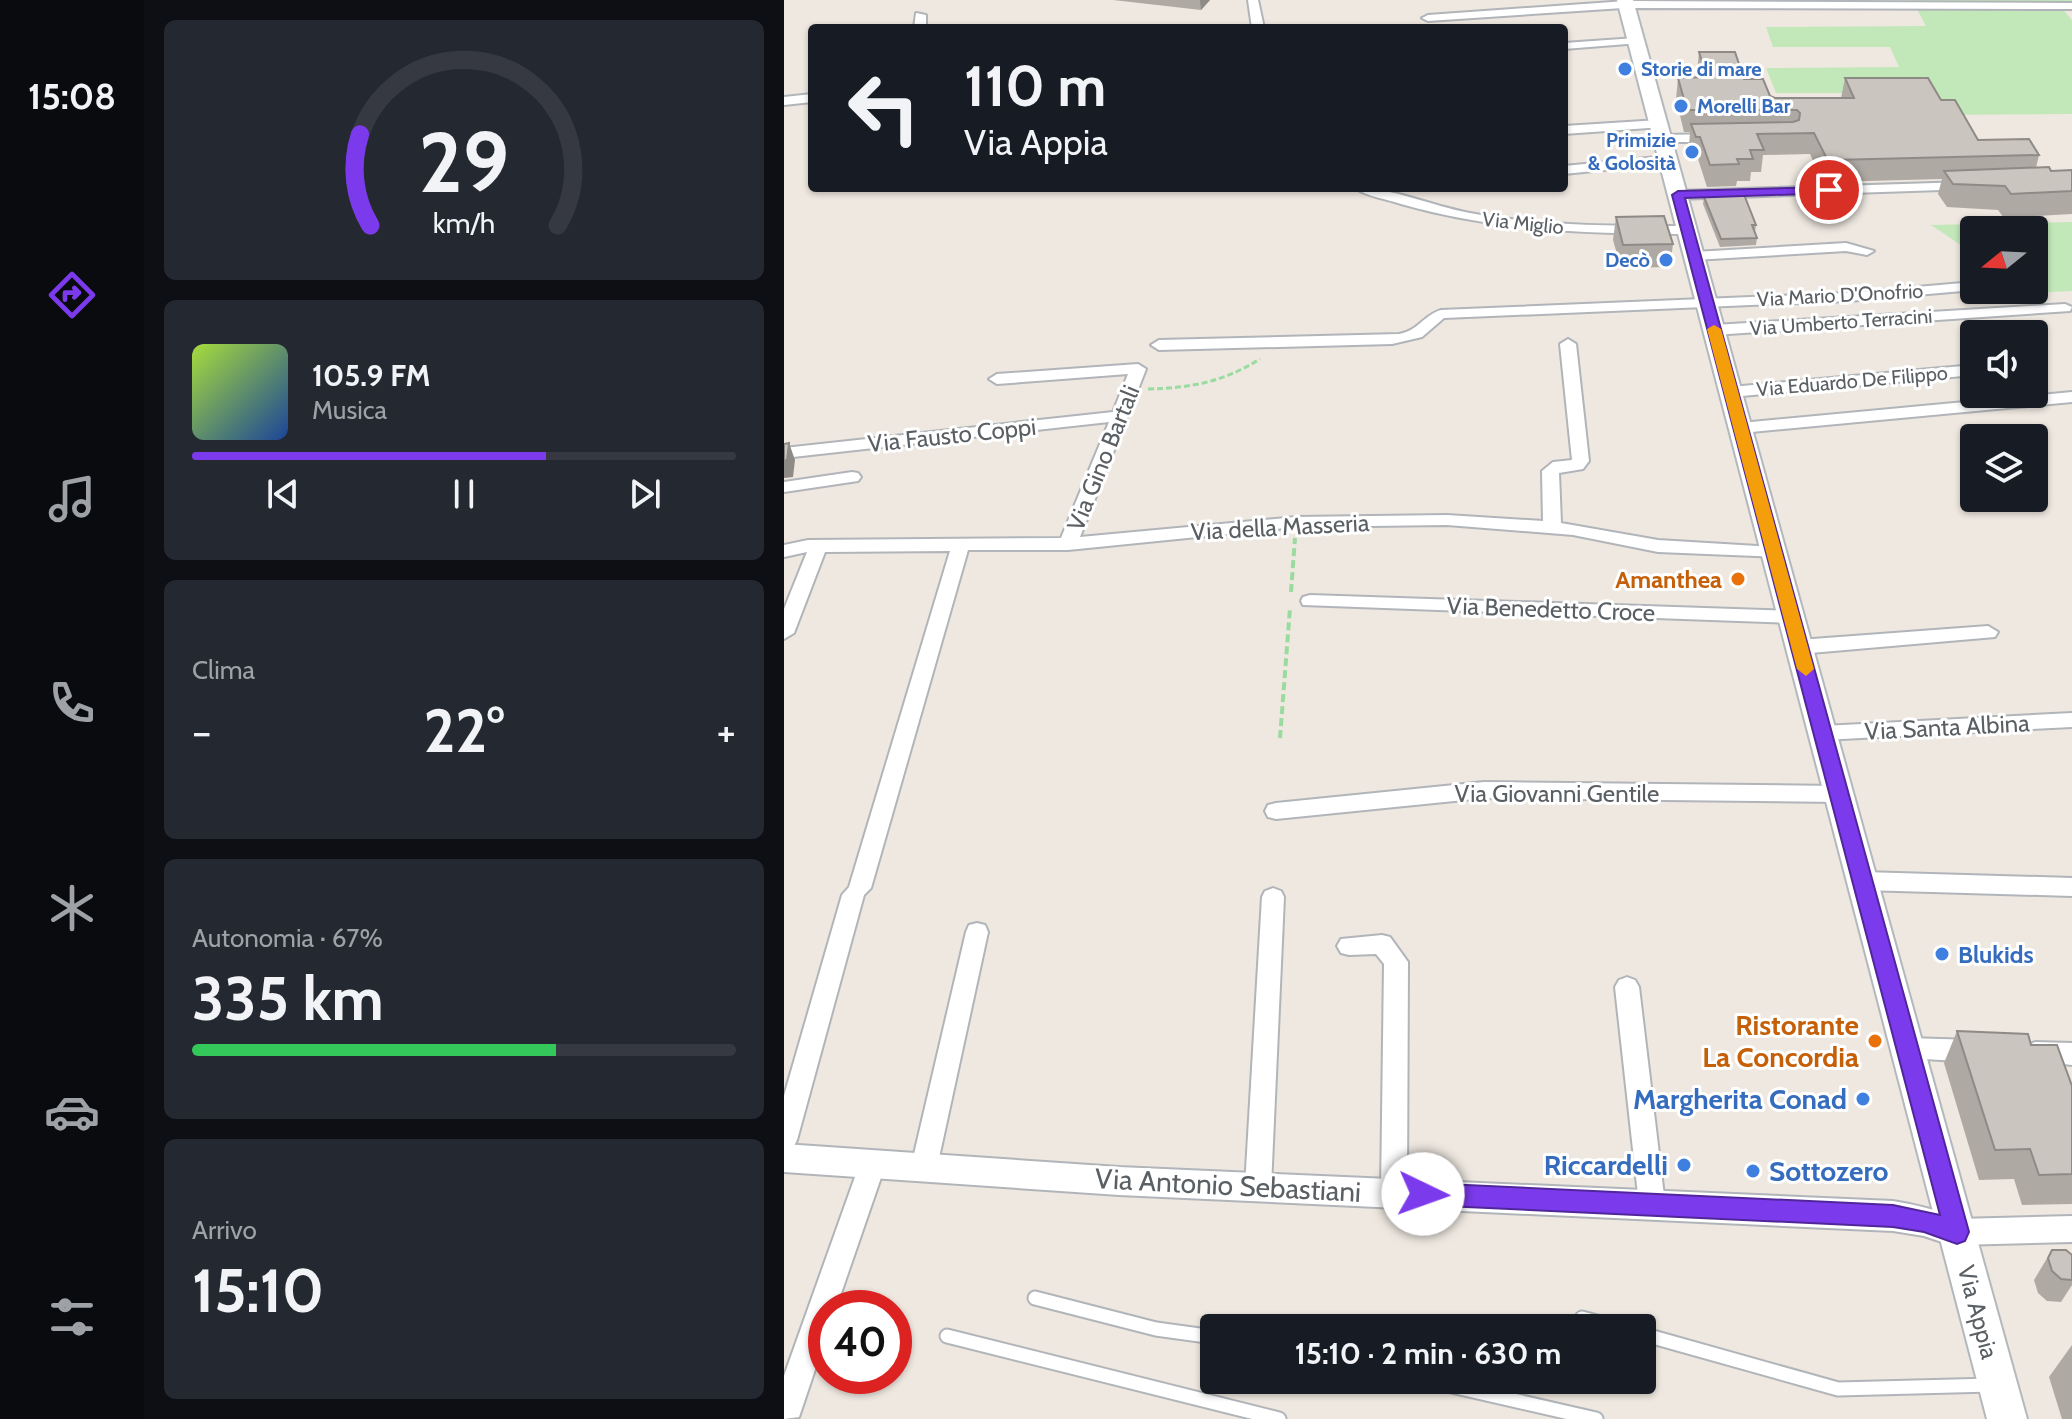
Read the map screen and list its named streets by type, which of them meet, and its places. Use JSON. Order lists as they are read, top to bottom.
{
  "streets": {
    "main road": ["Via Appia"],
    "street": [
      "Via Miglio",
      "Via Mario D'Onofrio",
      "Via Umberto Terracini",
      "Via Eduardo De Filippo",
      "Via Fausto Coppi",
      "Via Gino Bartali",
      "Via della Masseria",
      "Via Benedetto Croce",
      "Via Santa Albina",
      "Via Giovanni Gentile",
      "Via Antonio Sebastiani"
    ]
  },
  "crossings": [
    ["Via Miglio", "Via Appia"],
    ["Via Mario D'Onofrio", "Via Appia"],
    ["Via Umberto Terracini", "Via Appia"],
    ["Via Eduardo De Filippo", "Via Appia"],
    ["Via Fausto Coppi", "Via Gino Bartali"],
    ["Via Gino Bartali", "Via della Masseria"],
    ["Via della Masseria", "Via Appia"],
    ["Via Benedetto Croce", "Via Appia"],
    ["Via Santa Albina", "Via Appia"],
    ["Via Giovanni Gentile", "Via Appia"],
    ["Via Antonio Sebastiani", "Via Appia"]
  ],
  "places": [
    "Storie di mare",
    "Morelli Bar",
    "Primizie & Golosità",
    "Decò",
    "Amanthea",
    "Blukids",
    "Ristorante La Concordia",
    "Margherita Conad",
    "Riccardelli",
    "Sottozero"
  ],
  "north": "left",
  "page": {
    "tabs": "15:08",
    "turn": ["110 m", "Via Appia"],
    "song": ["105.9 FM", "Musica"],
    "tile": [
      "Clima",
      ["Autonomia · 67%", "335 km"],
      ["Arrivo", "15:10"]
    ],
    "heat": ["−", "22°", "+"],
    "limit": "40",
    "trip": "15:10 · 2 min · 630 m",
    "gauge": ["29", "km/h"]
  }
}
